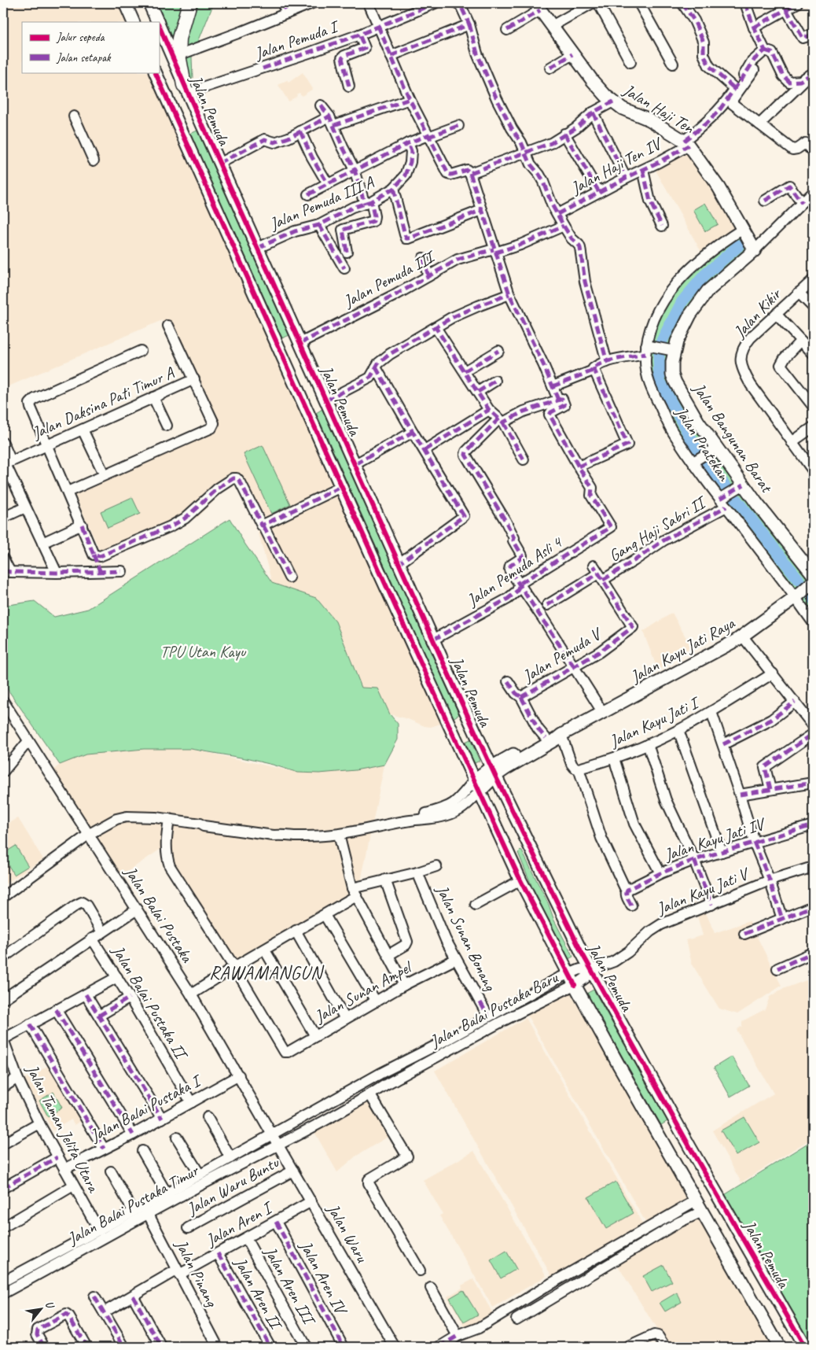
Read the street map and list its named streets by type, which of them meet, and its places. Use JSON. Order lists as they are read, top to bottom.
{
  "streets": {
    "main road": [
      "Jalan Haji Ten",
      "Jalan Pemuda",
      "Jalan Bangunan Barat",
      "Jalan Kayu Jati Raya"
    ],
    "street": [
      "Jalan Pemuda I",
      "Jalan Haji Ten IV",
      "Jalan Pemuda III A",
      "Jalan Pemuda III",
      "Jalan Kikir",
      "Jalan Daksina Pati Timur A",
      "Jalan Pratekan",
      "Gang Haji Sabri II",
      "Jalan Pemuda Asli 4",
      "Jalan Pemuda V",
      "Jalan Kayu Jati I",
      "Jalan Kayu Jati IV",
      "Jalan Kayu Jati V",
      "Jalan Balai Pustaka",
      "Jalan Sunan Bonang",
      "Jalan Sunan Ampel",
      "Jalan Balai Pustaka II",
      "Jalan Balai Pustaka Baru",
      "Jalan Balai Pustaka I",
      "Jalan Taman Jelita Utara",
      "Jalan Waru Buntu",
      "Jalan Balai Pustaka Timur",
      "Jalan Aren I",
      "Jalan Waru",
      "Jalan Pinang",
      "Jalan Aren IV",
      "Jalan Aren III",
      "Jalan Aren II"
    ]
  },
  "crossings": [
    ["Jalan Pemuda I", "Jalan Pemuda"],
    ["Jalan Haji Ten", "Jalan Haji Ten IV"],
    ["Jalan Haji Ten", "Jalan Bangunan Barat"],
    ["Jalan Haji Ten", "Jalan Pratekan"],
    ["Jalan Pemuda", "Jalan Pemuda III A"],
    ["Jalan Pemuda", "Jalan Pemuda III"],
    ["Jalan Pemuda", "Jalan Pemuda Asli 4"],
    ["Jalan Pemuda", "Jalan Kayu Jati Raya"],
    ["Jalan Pemuda", "Jalan Kayu Jati V"],
    ["Jalan Pemuda", "Jalan Balai Pustaka Baru"],
    ["Jalan Bangunan Barat", "Jalan Pratekan"],
    ["Jalan Bangunan Barat", "Gang Haji Sabri II"],
    ["Jalan Pratekan", "Gang Haji Sabri II"],
    ["Jalan Pratekan", "Jalan Kayu Jati Raya"],
    ["Gang Haji Sabri II", "Jalan Pemuda V"],
    ["Jalan Kayu Jati V", "Jalan Balai Pustaka Baru"],
    ["Jalan Balai Pustaka", "Jalan Balai Pustaka Baru"],
    ["Jalan Balai Pustaka", "Jalan Balai Pustaka I"],
    ["Jalan Balai Pustaka", "Jalan Balai Pustaka Timur"],
    ["Jalan Balai Pustaka", "Jalan Waru"],
    ["Jalan Sunan Bonang", "Jalan Sunan Ampel"],
    ["Jalan Sunan Bonang", "Jalan Balai Pustaka Baru"],
    ["Jalan Balai Pustaka II", "Jalan Balai Pustaka I"],
    ["Jalan Balai Pustaka Baru", "Jalan Balai Pustaka Timur"],
    ["Jalan Balai Pustaka Baru", "Jalan Waru"],
    ["Jalan Balai Pustaka I", "Jalan Taman Jelita Utara"],
    ["Jalan Taman Jelita Utara", "Jalan Balai Pustaka Timur"],
    ["Jalan Waru Buntu", "Jalan Waru"],
    ["Jalan Balai Pustaka Timur", "Jalan Waru"],
    ["Jalan Balai Pustaka Timur", "Jalan Pinang"],
    ["Jalan Aren I", "Jalan Waru"],
    ["Jalan Aren I", "Jalan Pinang"],
    ["Jalan Aren I", "Jalan Aren IV"],
    ["Jalan Aren I", "Jalan Aren III"],
    ["Jalan Aren I", "Jalan Aren II"]
  ],
  "districts": ["RAWAMANGUN"],
  "parks": ["TPU Utan Kayu"],
  "legend": ["Jalur sepeda", "Jalan setapak"],
  "north": "top right"
}
